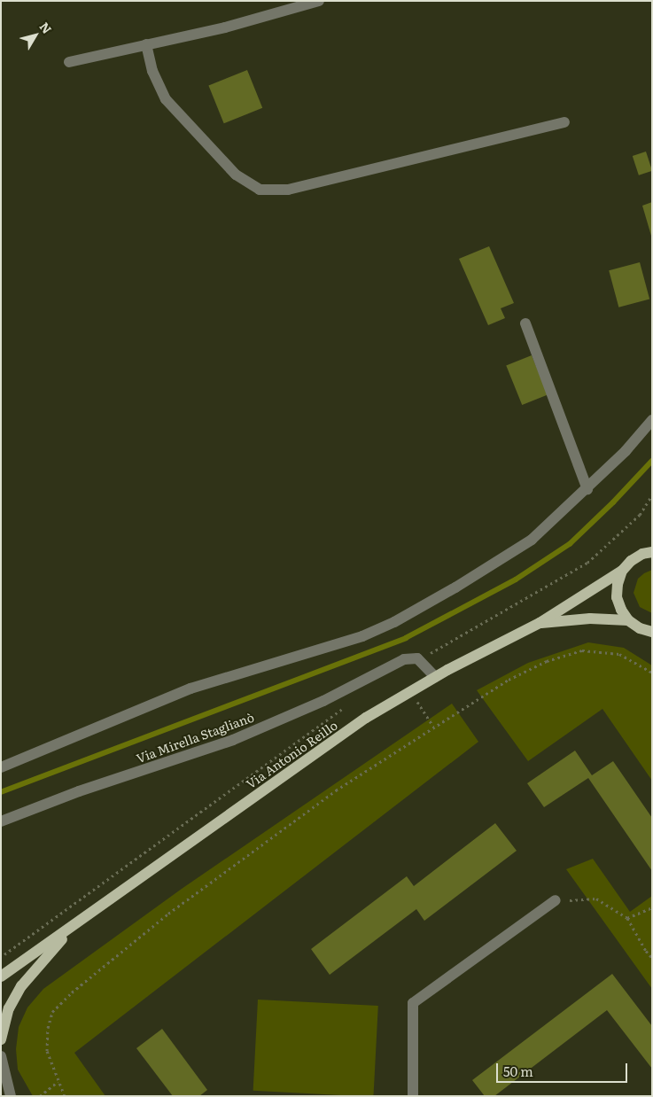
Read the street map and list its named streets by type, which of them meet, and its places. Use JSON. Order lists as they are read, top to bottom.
{
  "streets": {
    "main road": ["Via Antonio Reillo"],
    "street": ["Via Mirella Staglianò"]
  },
  "crossings": [
    ["Via Mirella Staglianò", "Via Antonio Reillo"]
  ],
  "scale_bar": "50 m",
  "north": "top right"
}
